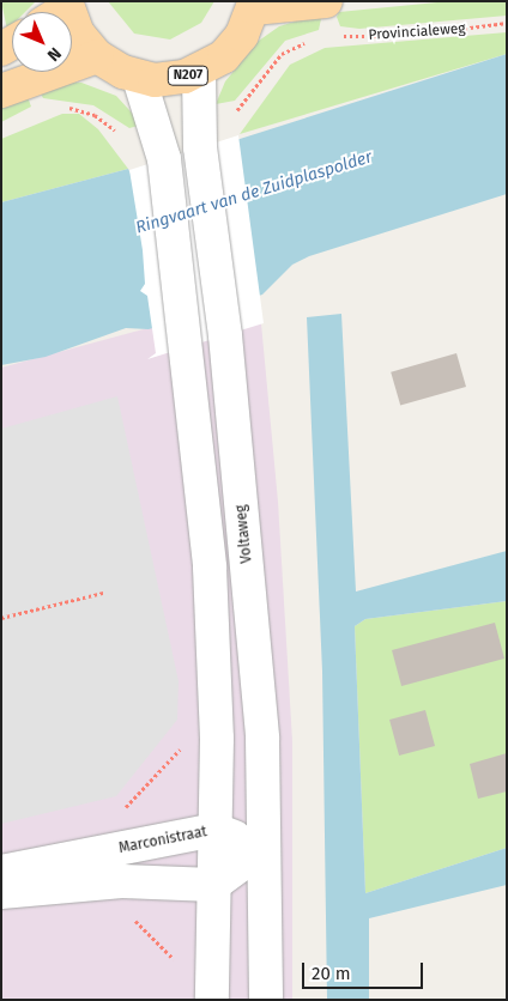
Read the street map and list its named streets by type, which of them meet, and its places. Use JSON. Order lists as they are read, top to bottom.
{
  "streets": {
    "main road": ["N207"],
    "street": ["Voltaweg", "Marconistraat"],
    "path": ["Provincialeweg"]
  },
  "crossings": [
    ["N207", "Voltaweg"],
    ["Voltaweg", "Marconistraat"]
  ],
  "water": ["Ringvaart van de Zuidplaspolder"],
  "scale_bar": "20 m",
  "north": "bottom right"
}
